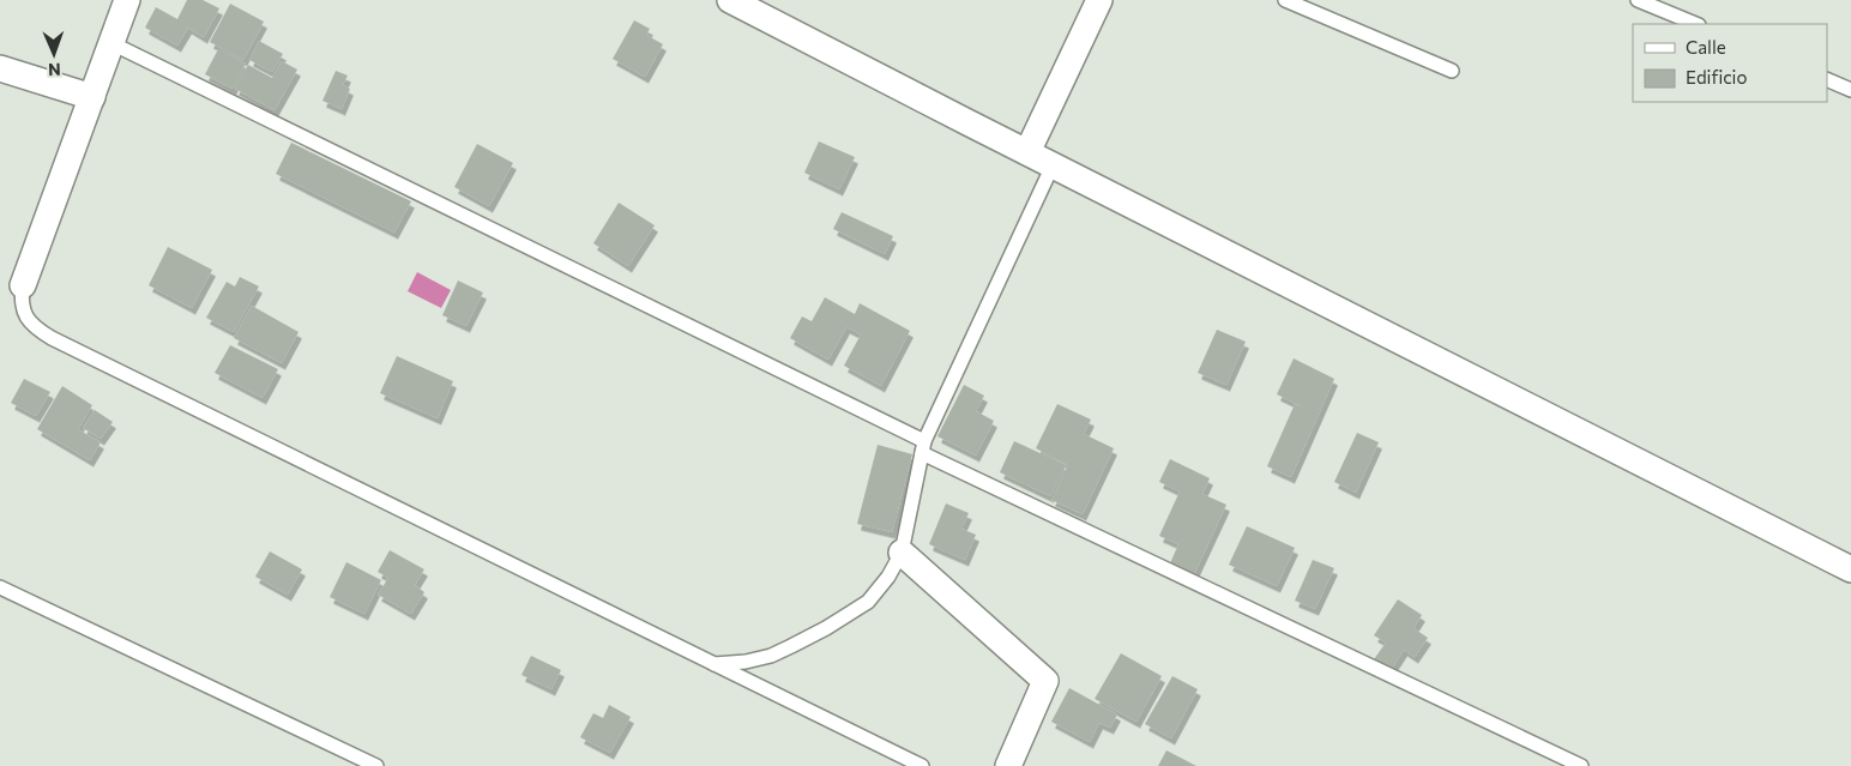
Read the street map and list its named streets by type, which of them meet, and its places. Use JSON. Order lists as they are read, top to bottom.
{
  "legend": ["Calle", "Edificio"],
  "north": "bottom"
}
